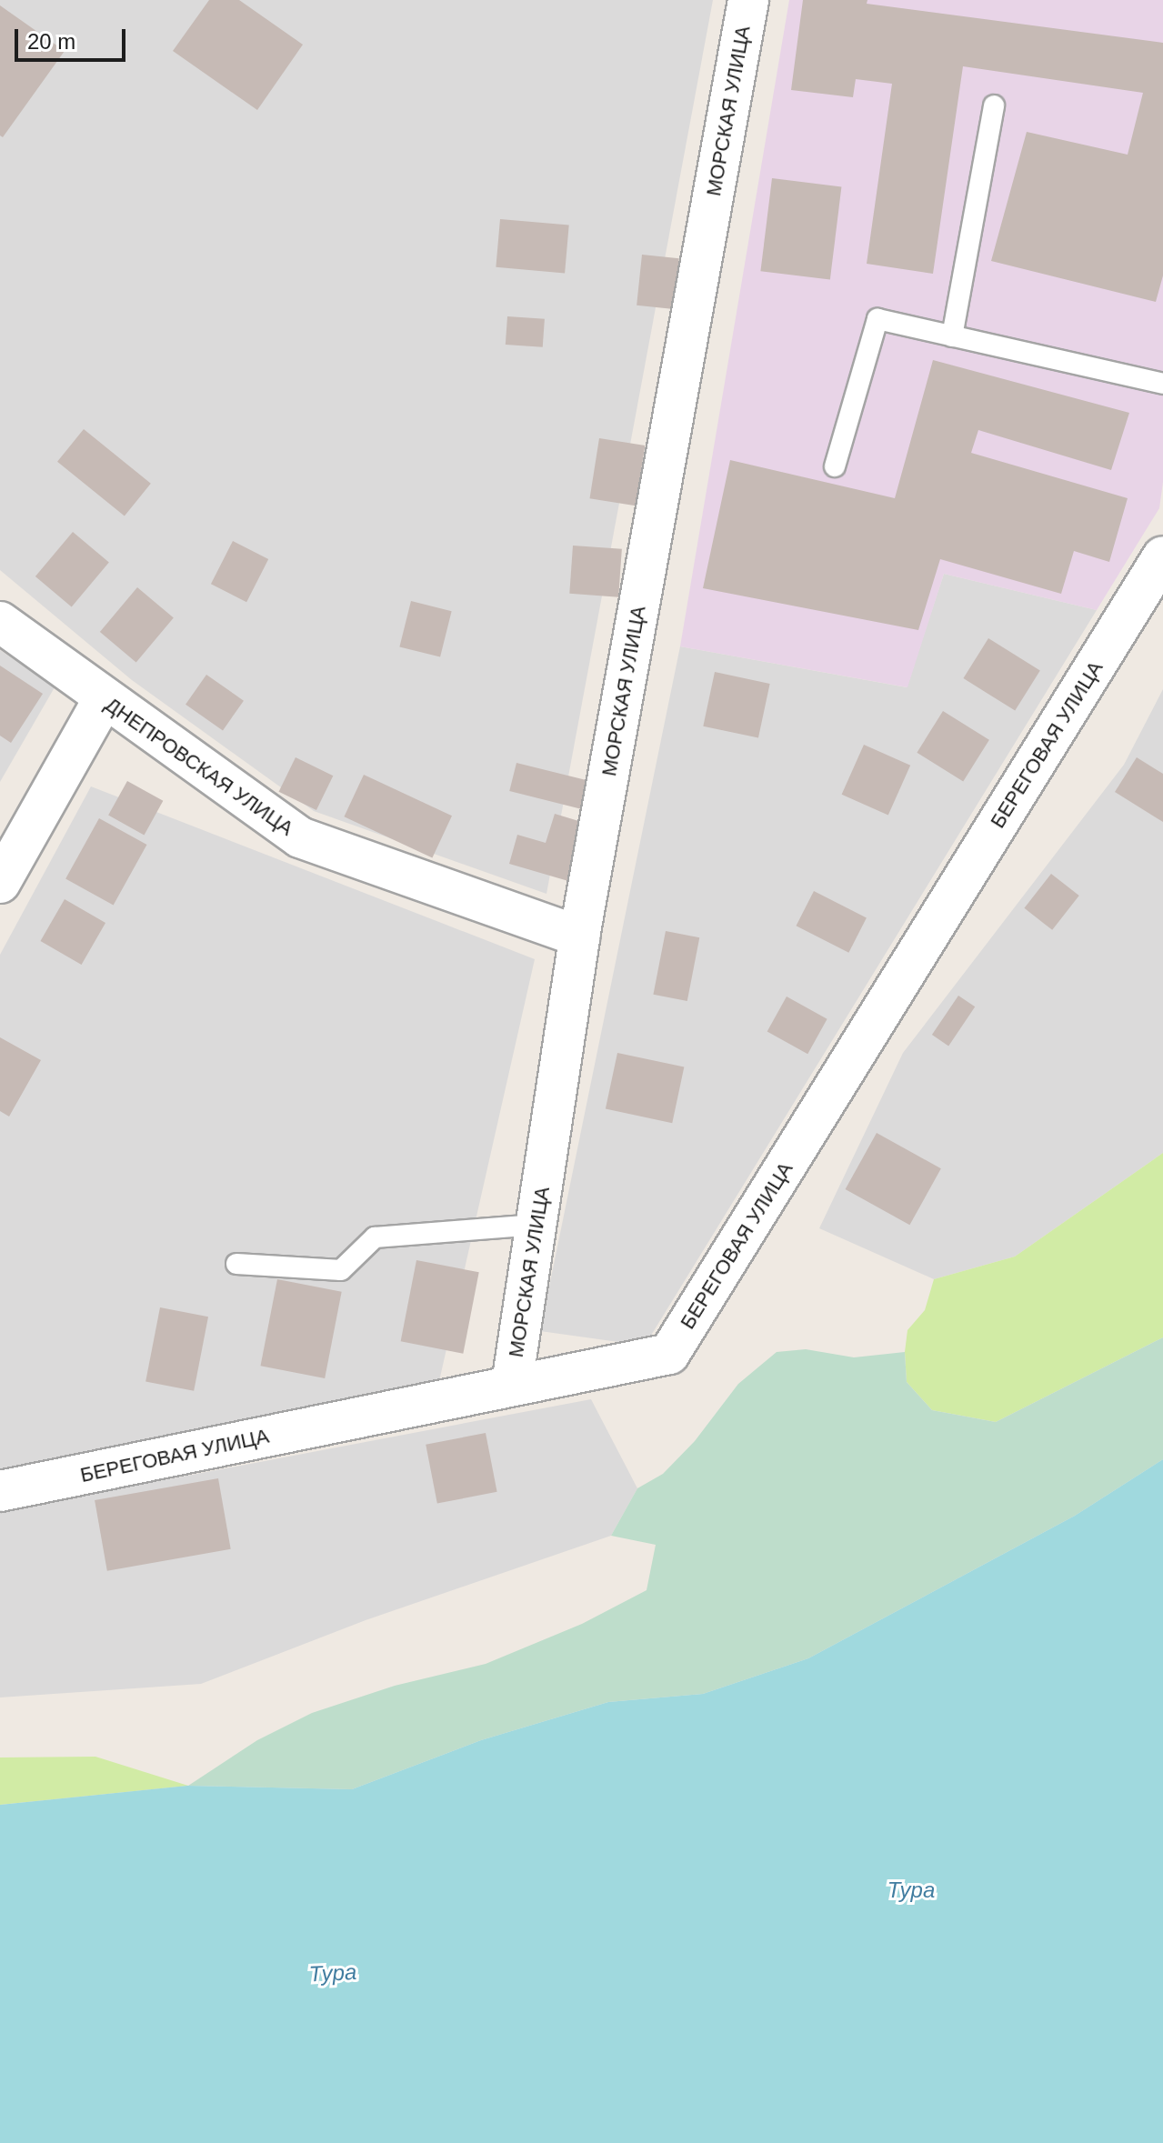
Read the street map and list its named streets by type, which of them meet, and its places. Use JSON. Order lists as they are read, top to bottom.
{
  "streets": {
    "street": ["МОРСКАЯ УЛИЦА", "БЕРЕГОВАЯ УЛИЦА", "ДНЕПРОВСКАЯ УЛИЦА"]
  },
  "crossings": [
    ["МОРСКАЯ УЛИЦА", "БЕРЕГОВАЯ УЛИЦА"],
    ["МОРСКАЯ УЛИЦА", "ДНЕПРОВСКАЯ УЛИЦА"]
  ],
  "water": ["Тура"],
  "scale_bar": "20 m"
}
